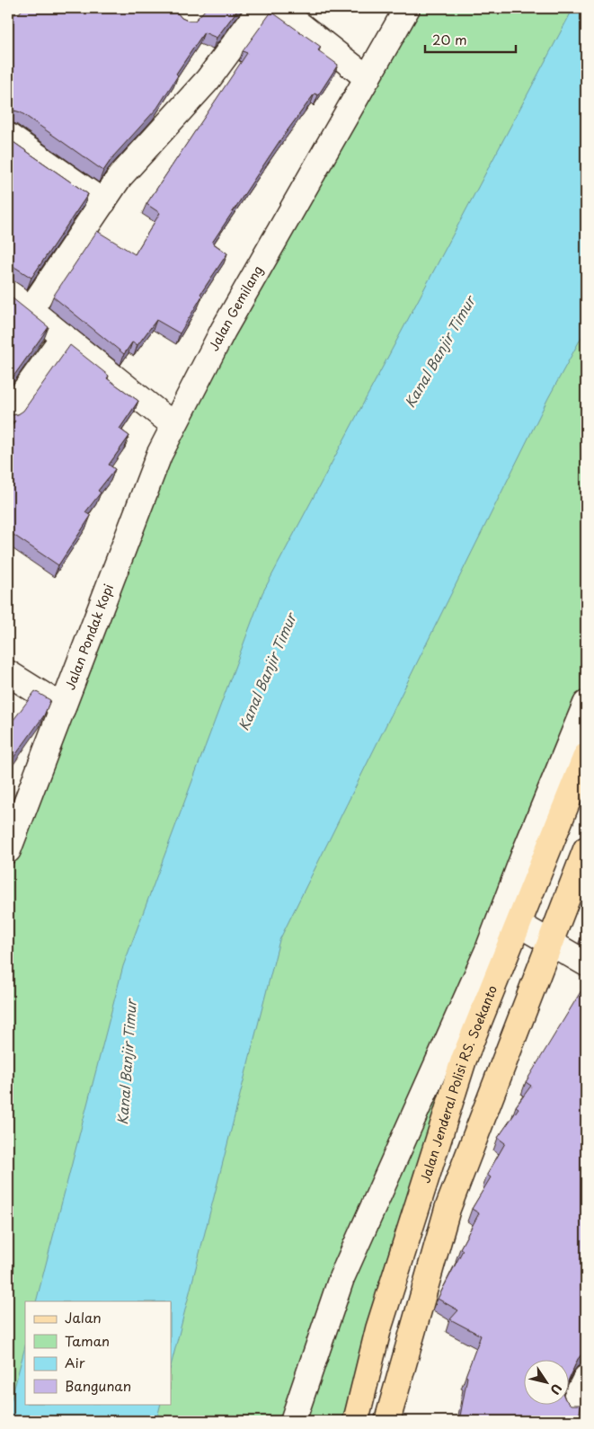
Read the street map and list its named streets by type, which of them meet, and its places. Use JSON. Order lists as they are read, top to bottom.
{
  "streets": {
    "main road": ["Jalan Jenderal Polisi RS. Soekanto"],
    "street": ["Jalan Gemilang", "Jalan Pondak Kopi"]
  },
  "crossings": [
    ["Jalan Gemilang", "Jalan Pondak Kopi"]
  ],
  "water": ["Kanal Banjir Timur"],
  "legend": [
    "Jalan",
    "Taman",
    "Air",
    "Bangunan"
  ],
  "scale_bar": "20 m",
  "north": "bottom right"
}
